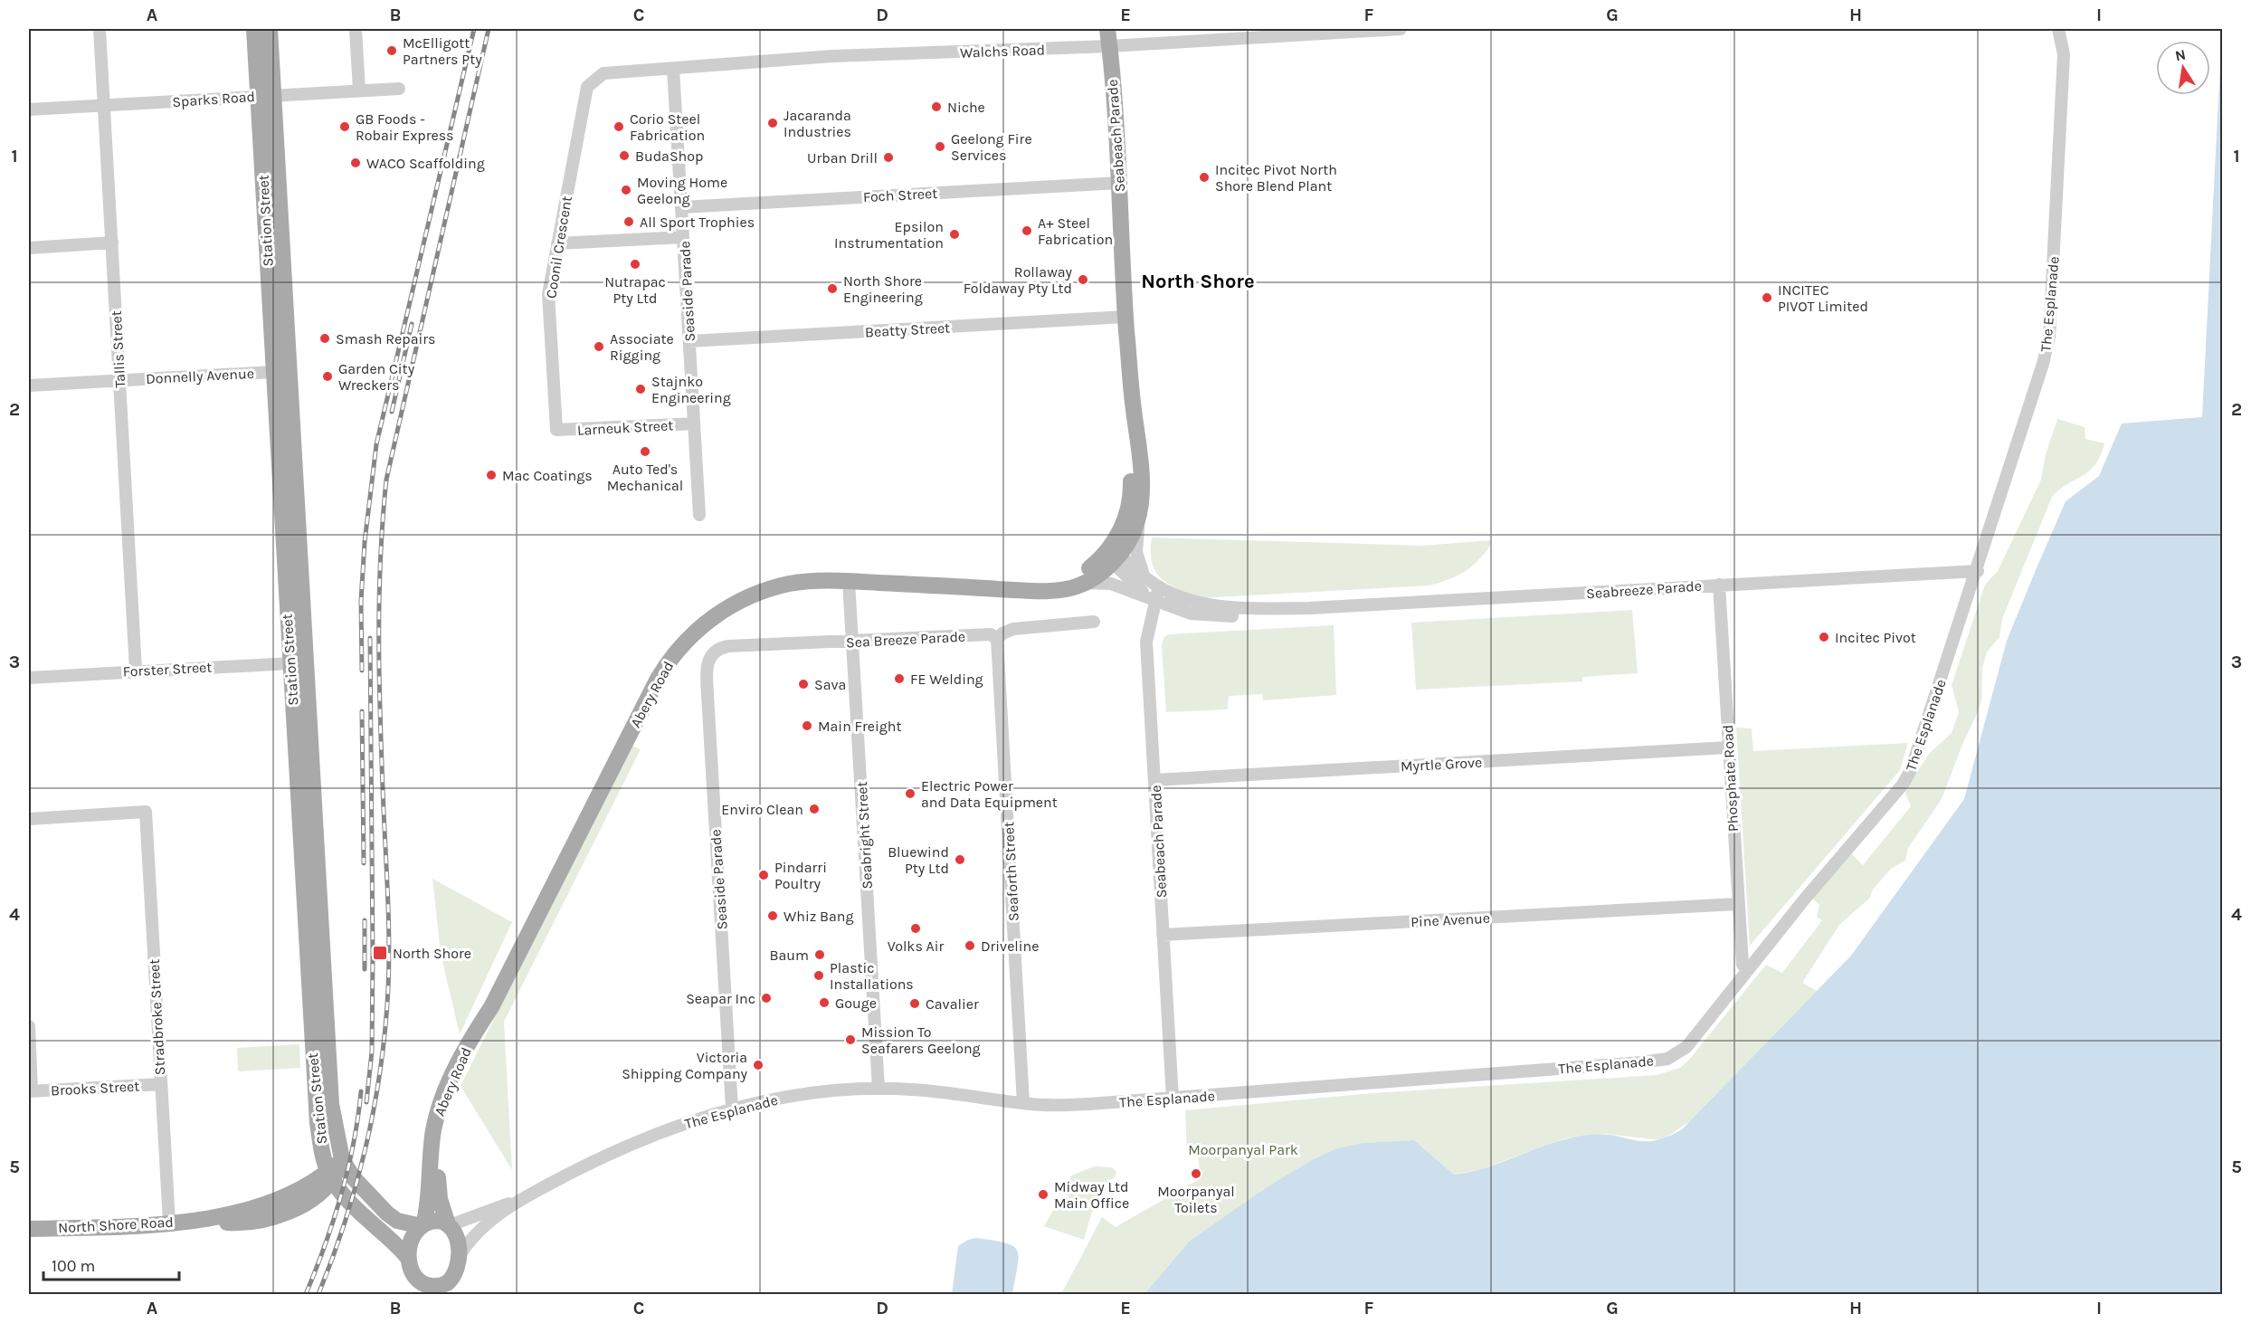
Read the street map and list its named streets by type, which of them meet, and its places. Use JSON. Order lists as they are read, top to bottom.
{
  "streets": {
    "main road": [
      "Seabeach Parade",
      "Station Street",
      "Abery Road",
      "North Shore Road"
    ],
    "street": [
      "Walchs Road",
      "Sparks Road",
      "Foch Street",
      "Coonil Crescent",
      "Seaside Parade",
      "The Esplanade",
      "Beatty Street",
      "Tallis Street",
      "Donnelly Avenue",
      "Larneuk Street",
      "Seabreeze Parade",
      "Sea Breeze Parade",
      "Forster Street",
      "Myrtle Grove",
      "Phosphate Road",
      "Seabright Street",
      "Seaforth Street",
      "Pine Avenue",
      "Stradbroke Street",
      "Brooks Street"
    ]
  },
  "crossings": [
    ["Walchs Road", "Seabeach Parade"],
    ["Walchs Road", "Coonil Crescent"],
    ["Walchs Road", "Seaside Parade"],
    ["Sparks Road", "Station Street"],
    ["Sparks Road", "Tallis Street"],
    ["Seabeach Parade", "Foch Street"],
    ["Seabeach Parade", "The Esplanade"],
    ["Seabeach Parade", "Beatty Street"],
    ["Seabeach Parade", "Seabreeze Parade"],
    ["Seabeach Parade", "Abery Road"],
    ["Seabeach Parade", "Myrtle Grove"],
    ["Seabeach Parade", "Pine Avenue"],
    ["Foch Street", "Seaside Parade"],
    ["Station Street", "The Esplanade"],
    ["Station Street", "Donnelly Avenue"],
    ["Station Street", "Forster Street"],
    ["Station Street", "Abery Road"],
    ["Station Street", "North Shore Road"],
    ["Coonil Crescent", "Larneuk Street"],
    ["Seaside Parade", "The Esplanade"],
    ["Seaside Parade", "Beatty Street"],
    ["Seaside Parade", "Larneuk Street"],
    ["Seaside Parade", "Sea Breeze Parade"],
    ["The Esplanade", "Seabreeze Parade"],
    ["The Esplanade", "Abery Road"],
    ["The Esplanade", "Phosphate Road"],
    ["The Esplanade", "Seabright Street"],
    ["The Esplanade", "Seaforth Street"],
    ["Tallis Street", "Donnelly Avenue"],
    ["Tallis Street", "Forster Street"],
    ["Seabreeze Parade", "Abery Road"],
    ["Seabreeze Parade", "Phosphate Road"],
    ["Sea Breeze Parade", "Seabright Street"],
    ["Sea Breeze Parade", "Seaforth Street"],
    ["Abery Road", "Seabright Street"],
    ["Myrtle Grove", "Phosphate Road"],
    ["Phosphate Road", "Pine Avenue"],
    ["Stradbroke Street", "Brooks Street"],
    ["Stradbroke Street", "North Shore Road"]
  ],
  "districts": ["North Shore"],
  "parks": ["Moorpanyal Park"],
  "places": {
    "other": [
      "McElligott Partners Pty",
      "Niche",
      "Jacaranda Industries",
      "GB Foods - Robair Express",
      "Corio Steel Fabrication",
      "Geelong Fire Services",
      "BudaShop",
      "Urban Drill",
      "WACO Scaffolding",
      "Incitec Pivot North Shore Blend Plant",
      "Moving Home Geelong",
      "All Sport Trophies",
      "A+ Steel Fabrication",
      "Epsilon Instrumentation",
      "Nutrapac Pty Ltd",
      "Rollaway Foldaway Pty Ltd",
      "North Shore Engineering",
      "INCITEC PIVOT Limited",
      "Smash Repairs",
      "Associate Rigging",
      "Garden City Wreckers",
      "Stajnko Engineering",
      "Auto Ted's Mechanical",
      "Mac Coatings",
      "Incitec Pivot",
      "FE Welding",
      "Sava",
      "Main Freight",
      "Electric Power and Data Equipment",
      "Enviro Clean",
      "Bluewind Pty Ltd",
      "Pindarri Poultry",
      "Whiz Bang",
      "Volks Air",
      "Driveline",
      "Baum",
      "Plastic Installations",
      "Seapar Inc",
      "Gouge",
      "Cavalier",
      "Mission To Seafarers Geelong",
      "Victoria Shipping Company",
      "Moorpanyal Toilets",
      "Midway Ltd Main Office"
    ],
    "transit": ["North Shore"]
  },
  "scale_bar": "100 m",
  "north": "top",
  "grid": {
    "columns": [
      "A",
      "B",
      "C",
      "D",
      "E",
      "F",
      "G",
      "H",
      "I"
    ],
    "rows": [
      "1",
      "2",
      "3",
      "4",
      "5"
    ]
  }
}
